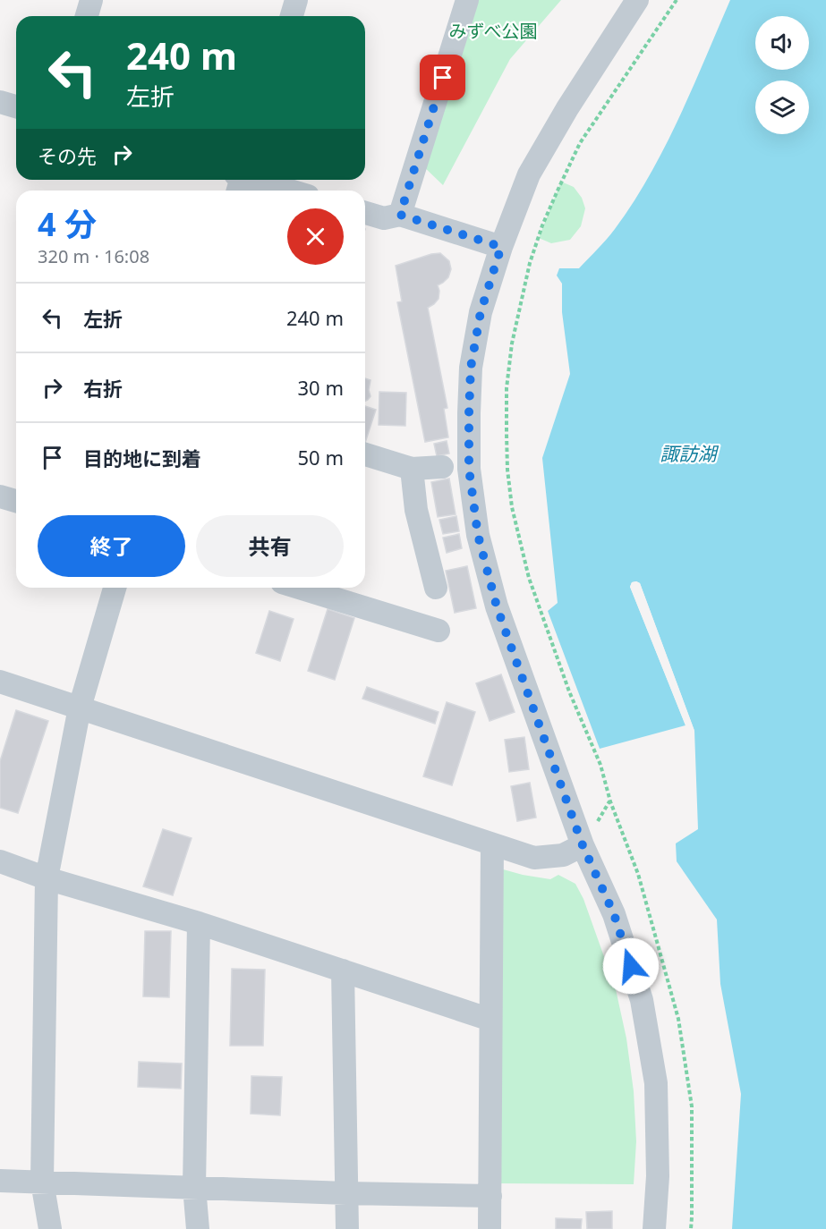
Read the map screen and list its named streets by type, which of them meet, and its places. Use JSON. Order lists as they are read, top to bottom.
{
  "water": ["諏訪湖"],
  "parks": ["みずべ公園"],
  "page": {
    "turn": ["240 m", "左折"],
    "then": "その先",
    "heading": ["4 分", "320 m · 16:08"],
    "list": [
      {
        "name": "左折",
        "value": "240 m"
      },
      {
        "name": "右折",
        "value": "30 m"
      },
      {
        "name": "目的地に到着",
        "value": "50 m"
      }
    ],
    "buttons": ["終了", "共有"]
  }
}
